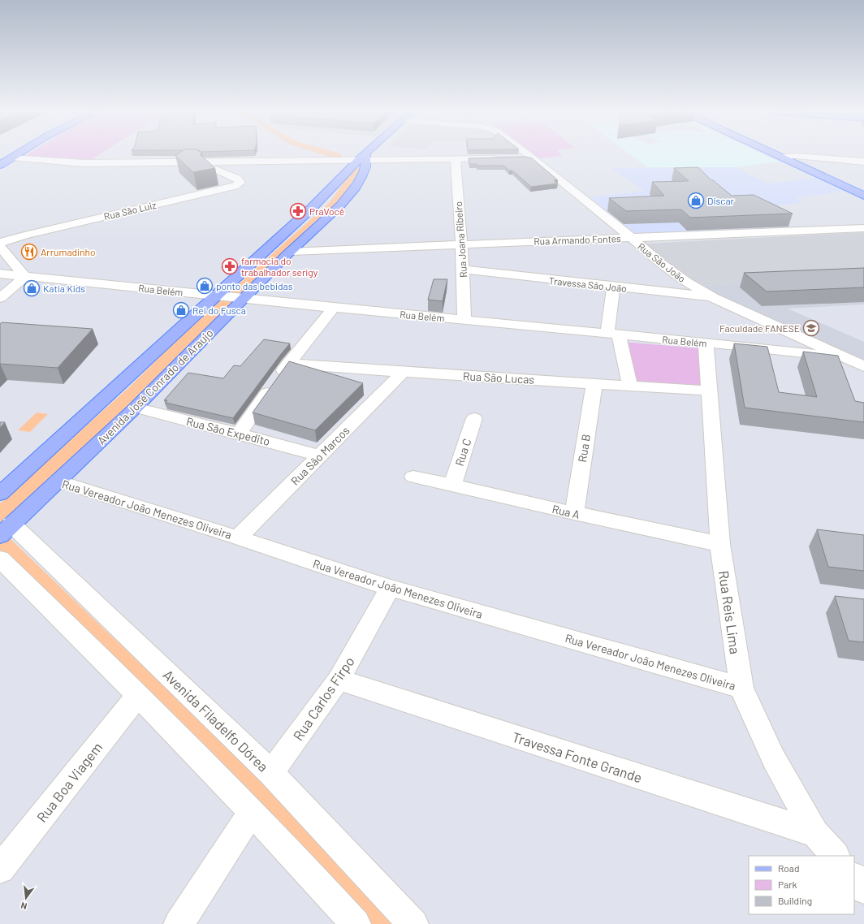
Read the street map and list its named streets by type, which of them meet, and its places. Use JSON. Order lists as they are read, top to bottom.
{
  "streets": {
    "main road": ["Avenida José Conrado de Araujo"],
    "street": [
      "Rua São Luiz",
      "Rua Joana Ribeiro",
      "Rua Armando Fontes",
      "Rua São João",
      "Travessa São João",
      "Rua Belém",
      "Rua São Lucas",
      "Rua São Expedito",
      "Rua B",
      "Rua C",
      "Rua São Marcos",
      "Rua Vereador João Menezes Oliveira",
      "Rua A",
      "Rua Reis Lima",
      "Rua Carlos Firpo",
      "Avenida Filadelfo Dórea",
      "Travessa Fonte Grande",
      "Rua Boa Viagem"
    ]
  },
  "crossings": [
    ["Rua Joana Ribeiro", "Rua Armando Fontes"],
    ["Rua Joana Ribeiro", "Travessa São João"],
    ["Rua Joana Ribeiro", "Rua Belém"],
    ["Rua Armando Fontes", "Rua São João"],
    ["Rua Armando Fontes", "Avenida José Conrado de Araujo"],
    ["Rua São João", "Travessa São João"],
    ["Rua São João", "Rua Belém"],
    ["Rua Belém", "Avenida José Conrado de Araujo"],
    ["Rua Belém", "Rua Reis Lima"],
    ["Rua São Lucas", "Rua B"],
    ["Rua São Lucas", "Rua São Marcos"],
    ["Rua São Lucas", "Rua Reis Lima"],
    ["Avenida José Conrado de Araujo", "Rua São Expedito"],
    ["Avenida José Conrado de Araujo", "Rua Vereador João Menezes Oliveira"],
    ["Avenida José Conrado de Araujo", "Avenida Filadelfo Dórea"],
    ["Rua São Expedito", "Rua São Marcos"],
    ["Rua B", "Rua A"],
    ["Rua C", "Rua A"],
    ["Rua São Marcos", "Rua Vereador João Menezes Oliveira"],
    ["Rua Vereador João Menezes Oliveira", "Rua Reis Lima"],
    ["Rua Vereador João Menezes Oliveira", "Rua Carlos Firpo"],
    ["Rua A", "Rua Reis Lima"],
    ["Rua Reis Lima", "Travessa Fonte Grande"],
    ["Rua Carlos Firpo", "Avenida Filadelfo Dórea"],
    ["Rua Carlos Firpo", "Travessa Fonte Grande"]
  ],
  "places": {
    "shop": [
      "Discar",
      "ponto das bebidas",
      "Katia Kids",
      "Rei do Fusca"
    ],
    "pharmacy": ["PraVocê", "farmacia do trabalhador serigy"],
    "restaurant": ["Arrumadinho"],
    "school or university": ["Faculdade FANESE"]
  },
  "legend": ["Road", "Park", "Building"],
  "north": "bottom"
}
